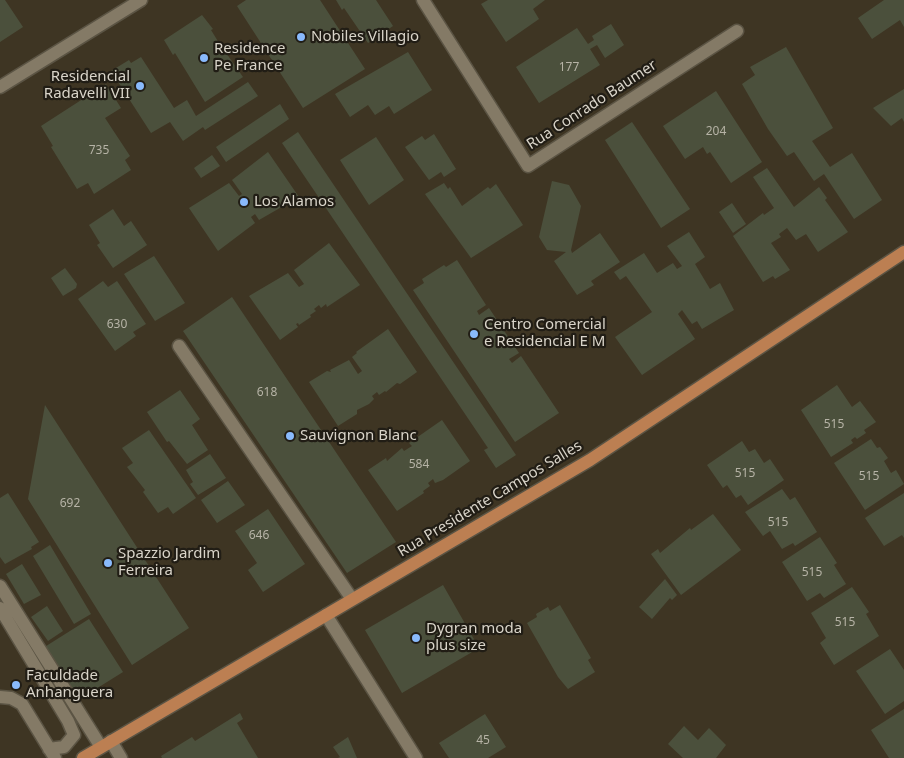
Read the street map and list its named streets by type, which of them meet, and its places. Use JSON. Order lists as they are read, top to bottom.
{
  "streets": {
    "main road": ["Rua Presidente Campos Salles"],
    "street": ["Rua Conrado Baumer"]
  },
  "places": [
    "Nobiles Villagio",
    "Residence Pe France",
    "Residencial Radavelli VII",
    "Los Alamos",
    "Centro Comercial e Residencial E M",
    "Sauvignon Blanc",
    "Spazzio Jardim Ferreira",
    "Dygran moda plus size",
    "Faculdade Anhanguera"
  ],
  "house_numbers": [
    "177",
    "204",
    "735",
    "630",
    "618",
    "515",
    "584",
    "515",
    "515",
    "692",
    "515",
    "646",
    "515",
    "515",
    "45"
  ]
}
